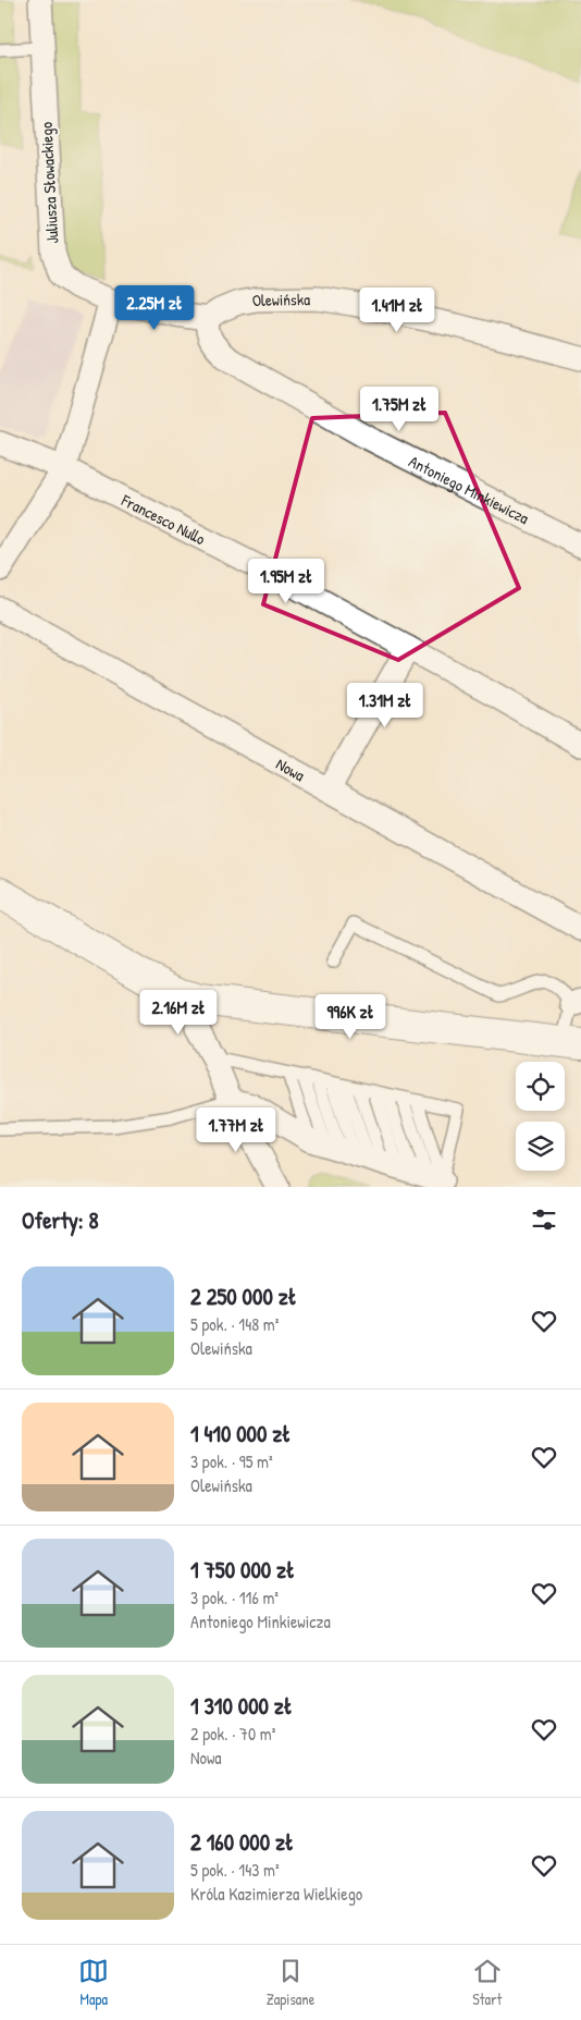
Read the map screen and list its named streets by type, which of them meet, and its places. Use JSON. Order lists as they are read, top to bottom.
{
  "streets": {
    "street": [
      "Juliusza Słowackiego",
      "Olewińska",
      "Antoniego Minkiewicza",
      "Francesco Nullo",
      "Nowa"
    ]
  },
  "crossings": [
    ["Olewińska", "Antoniego Minkiewicza"]
  ],
  "page": {
    "price": [
      "2.25M zł",
      "1.41M zł",
      "1.75M zł",
      "1.95M zł",
      "1.31M zł",
      "2.16M zł",
      "996K zł",
      "1.77M zł"
    ],
    "heading": "Oferty: 8",
    "list": [
      {
        "name": "2 250 000 zł",
        "note": "5 pok. · 148 m² · Olewińska"
      },
      {
        "name": "1 410 000 zł",
        "note": "3 pok. · 95 m² · Olewińska"
      },
      {
        "name": "1 750 000 zł",
        "note": "3 pok. · 116 m² · Antoniego Minkiewicza"
      },
      {
        "name": "1 310 000 zł",
        "note": "2 pok. · 70 m² · Nowa"
      },
      {
        "name": "2 160 000 zł",
        "note": "5 pok. · 143 m² · Króla Kazimierza Wielkiego"
      }
    ],
    "tabs": ["Mapa", "Zapisane", "Start"]
  }
}
